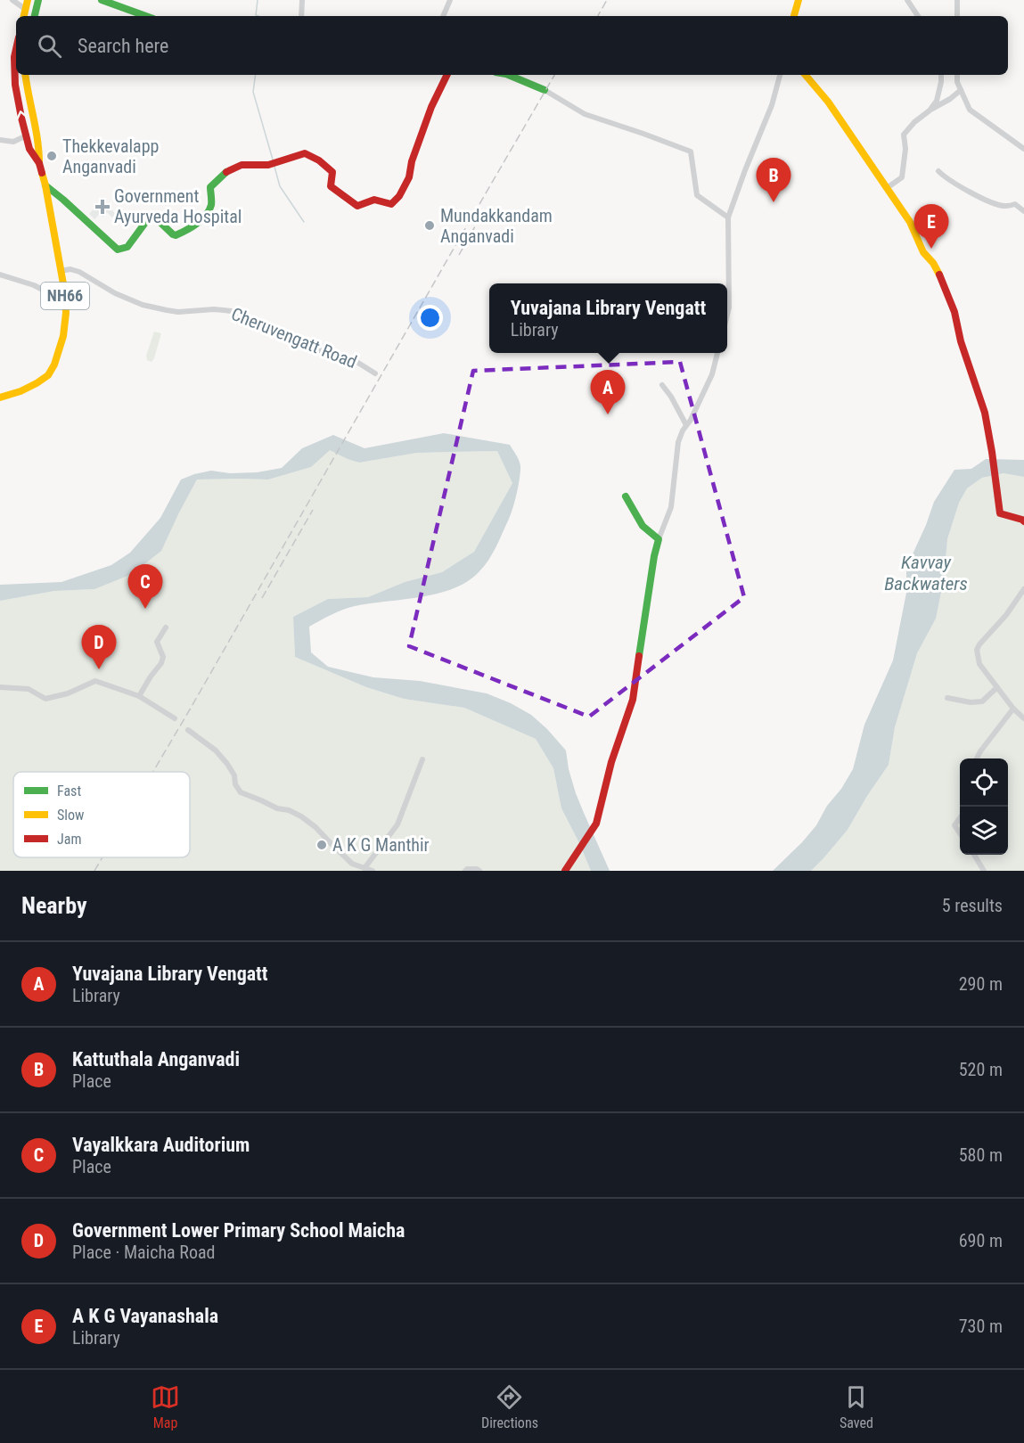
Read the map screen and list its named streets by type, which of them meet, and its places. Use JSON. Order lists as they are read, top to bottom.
{
  "streets": {
    "main road": ["NH66"],
    "street": ["Cheruvengatt Road"]
  },
  "crossings": [
    ["NH66", "Cheruvengatt Road"]
  ],
  "water": ["Kavvay Backwaters"],
  "places": {
    "other": ["Thekkevalapp Anganvadi", "Mundakkandam Anganvadi", "A K G Manthir"],
    "health": ["Government Ayurveda Hospital"]
  },
  "legend": ["Fast", "Slow", "Jam"],
  "page": {
    "search": "Search here",
    "pins": [
      "B",
      "E",
      "A",
      "C",
      "D"
    ],
    "popup": ["Yuvajana Library Vengatt", "Library"],
    "heading": ["Nearby", "5 results"],
    "list": [
      {
        "mark": "A",
        "name": "Yuvajana Library Vengatt",
        "note": "Library",
        "value": "290 m"
      },
      {
        "mark": "B",
        "name": "Kattuthala Anganvadi",
        "note": "Place",
        "value": "520 m"
      },
      {
        "mark": "C",
        "name": "Vayalkkara Auditorium",
        "note": "Place",
        "value": "580 m"
      },
      {
        "mark": "D",
        "name": "Government Lower Primary School Maicha",
        "note": "Place · Maicha Road",
        "value": "690 m"
      },
      {
        "mark": "E",
        "name": "A K G Vayanashala",
        "note": "Library",
        "value": "730 m"
      }
    ],
    "nav": ["Map", "Directions", "Saved"]
  }
}
